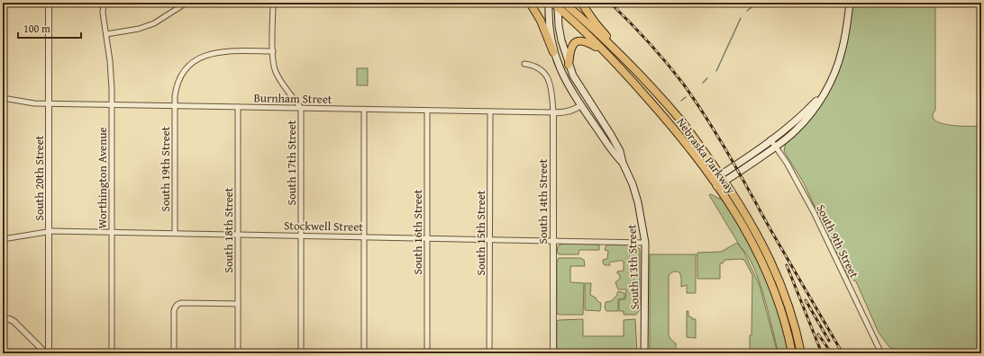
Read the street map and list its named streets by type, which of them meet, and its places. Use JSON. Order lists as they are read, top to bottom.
{
  "streets": {
    "main road": ["Nebraska Parkway", "South 13th Street"],
    "street": [
      "Burnham Street",
      "South 17th Street",
      "South 19th Street",
      "South 20th Street",
      "Worthington Avenue",
      "South 14th Street",
      "Stockwell Street",
      "South 18th Street",
      "South 16th Street",
      "South 15th Street",
      "South 9th Street"
    ]
  },
  "crossings": [
    ["Burnham Street", "South 17th Street"],
    ["Burnham Street", "South 19th Street"],
    ["Burnham Street", "South 20th Street"],
    ["Burnham Street", "Worthington Avenue"],
    ["Burnham Street", "South 14th Street"],
    ["Burnham Street", "South 18th Street"],
    ["Burnham Street", "South 16th Street"],
    ["Burnham Street", "South 15th Street"],
    ["Burnham Street", "South 13th Street"],
    ["Nebraska Parkway", "South 13th Street"],
    ["South 17th Street", "South 19th Street"],
    ["South 17th Street", "Stockwell Street"],
    ["South 19th Street", "Stockwell Street"],
    ["South 20th Street", "Stockwell Street"],
    ["Worthington Avenue", "Stockwell Street"],
    ["South 14th Street", "Stockwell Street"],
    ["Stockwell Street", "South 18th Street"],
    ["Stockwell Street", "South 16th Street"],
    ["Stockwell Street", "South 15th Street"],
    ["Stockwell Street", "South 13th Street"]
  ],
  "scale_bar": "100 m"
}
